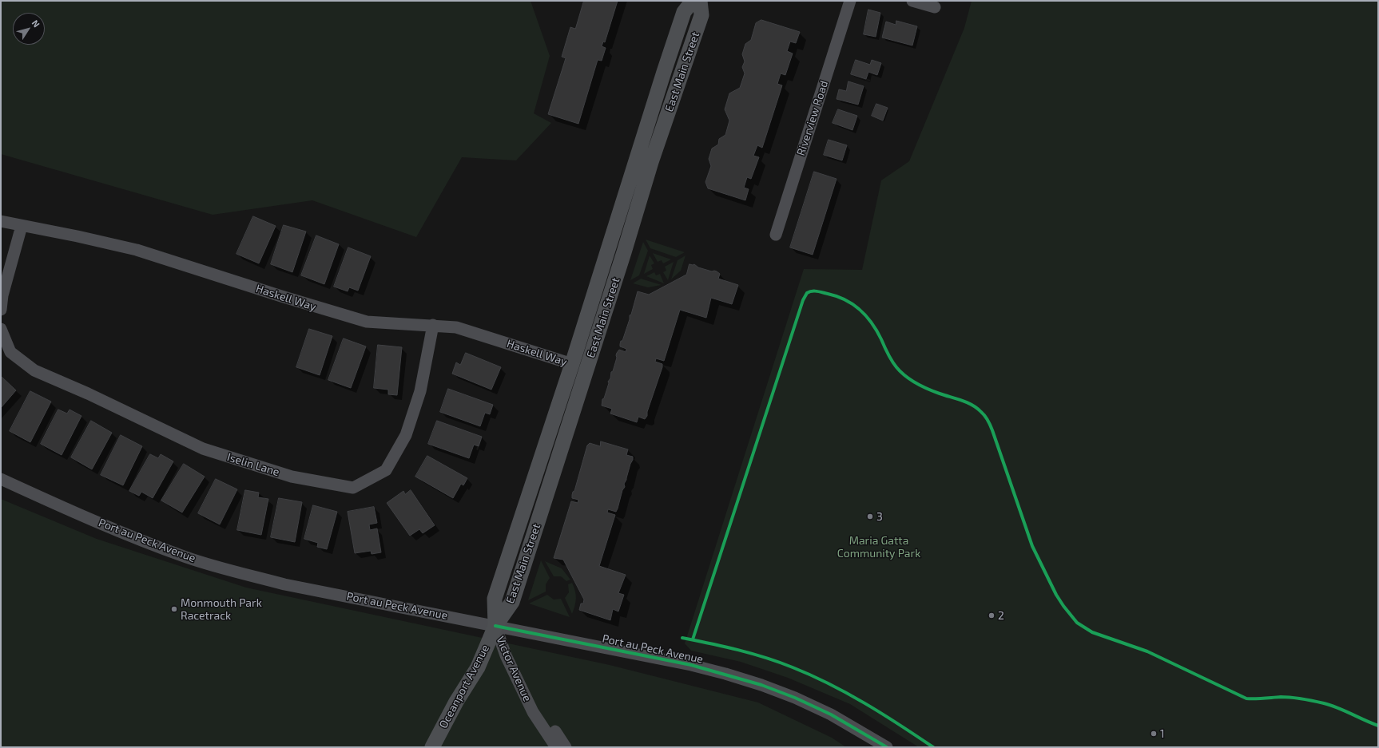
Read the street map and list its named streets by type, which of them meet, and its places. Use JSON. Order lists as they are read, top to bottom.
{
  "streets": {
    "main road": ["East Main Street", "Oceanport Avenue"],
    "street": [
      "Riverview Road",
      "Haskell Way",
      "Iselin Lane",
      "Port au Peck Avenue",
      "Victor Avenue"
    ]
  },
  "crossings": [
    ["East Main Street", "Haskell Way"],
    ["East Main Street", "Port au Peck Avenue"],
    ["East Main Street", "Victor Avenue"],
    ["East Main Street", "Oceanport Avenue"],
    ["Haskell Way", "Iselin Lane"],
    ["Port au Peck Avenue", "Victor Avenue"],
    ["Port au Peck Avenue", "Oceanport Avenue"],
    ["Victor Avenue", "Oceanport Avenue"]
  ],
  "parks": ["Maria Gatta Community Park"],
  "places": [
    "3",
    "Monmouth Park Racetrack",
    "2",
    "1"
  ],
  "north": "top right"
}
